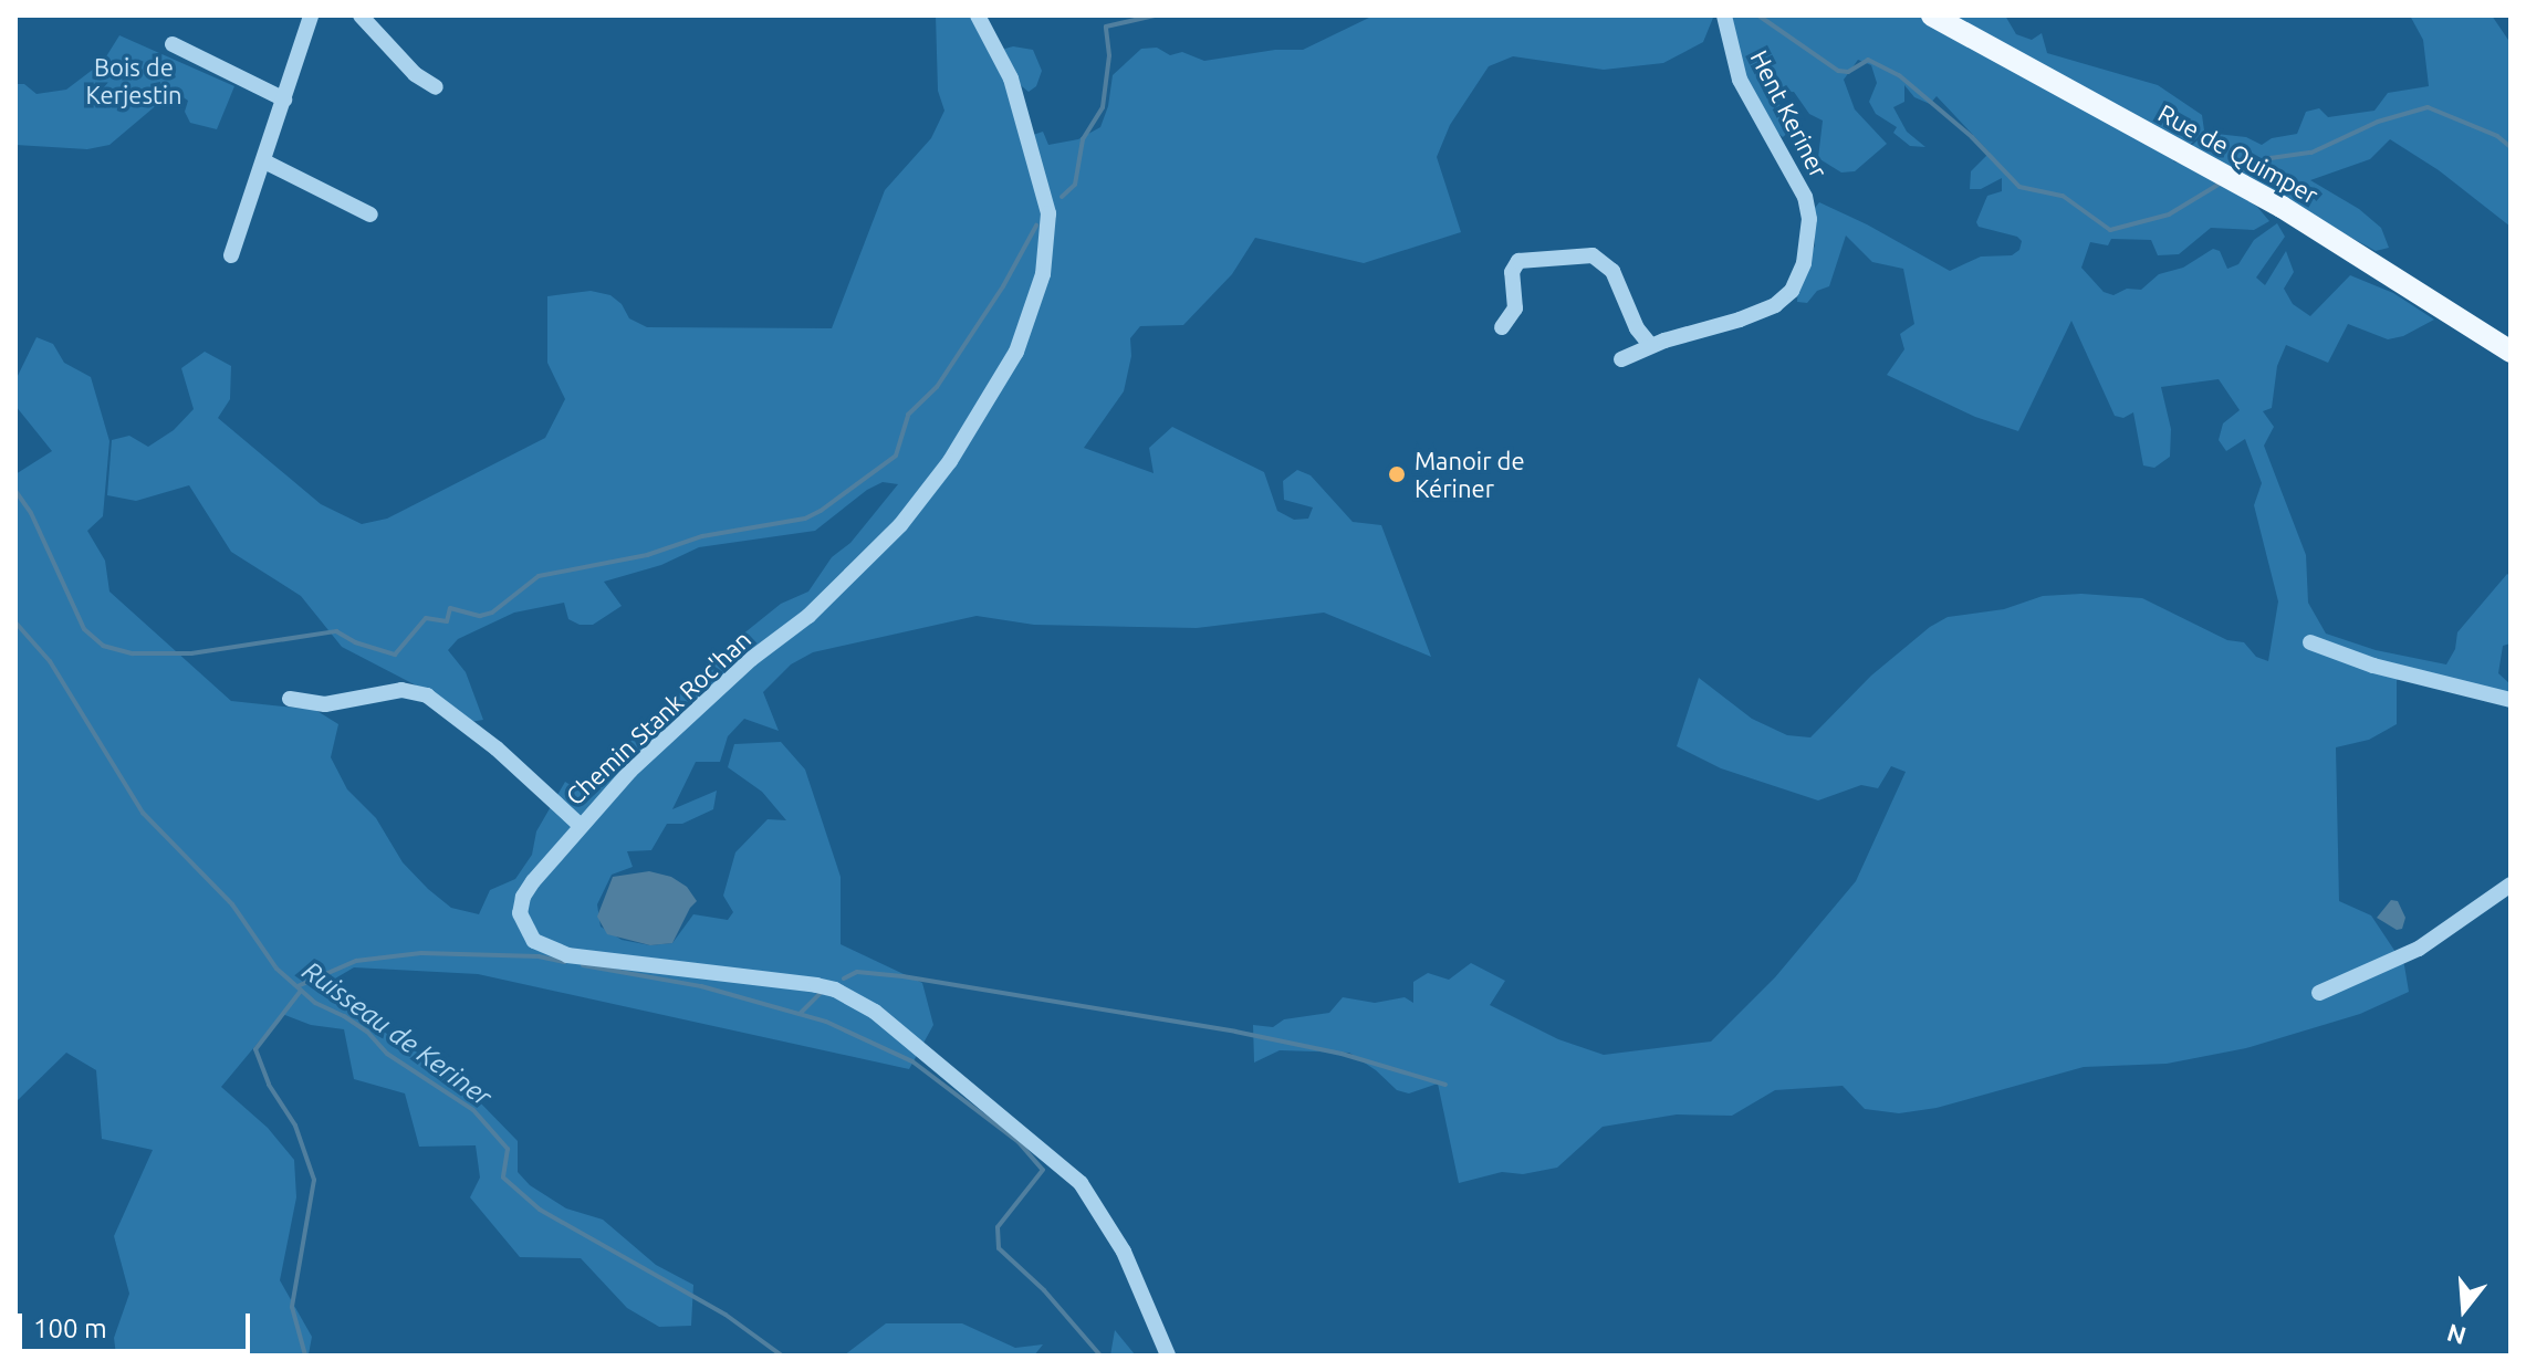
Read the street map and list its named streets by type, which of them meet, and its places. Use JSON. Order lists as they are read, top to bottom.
{
  "streets": {
    "main road": ["Rue de Quimper"],
    "street": ["Hent Keriner", "Chemin Stank Roc'han"]
  },
  "water": ["Ruisseau de Keriner"],
  "parks": ["Bois de Kerjestin"],
  "places": ["Manoir de Kériner"],
  "scale_bar": "100 m",
  "north": "bottom"
}
